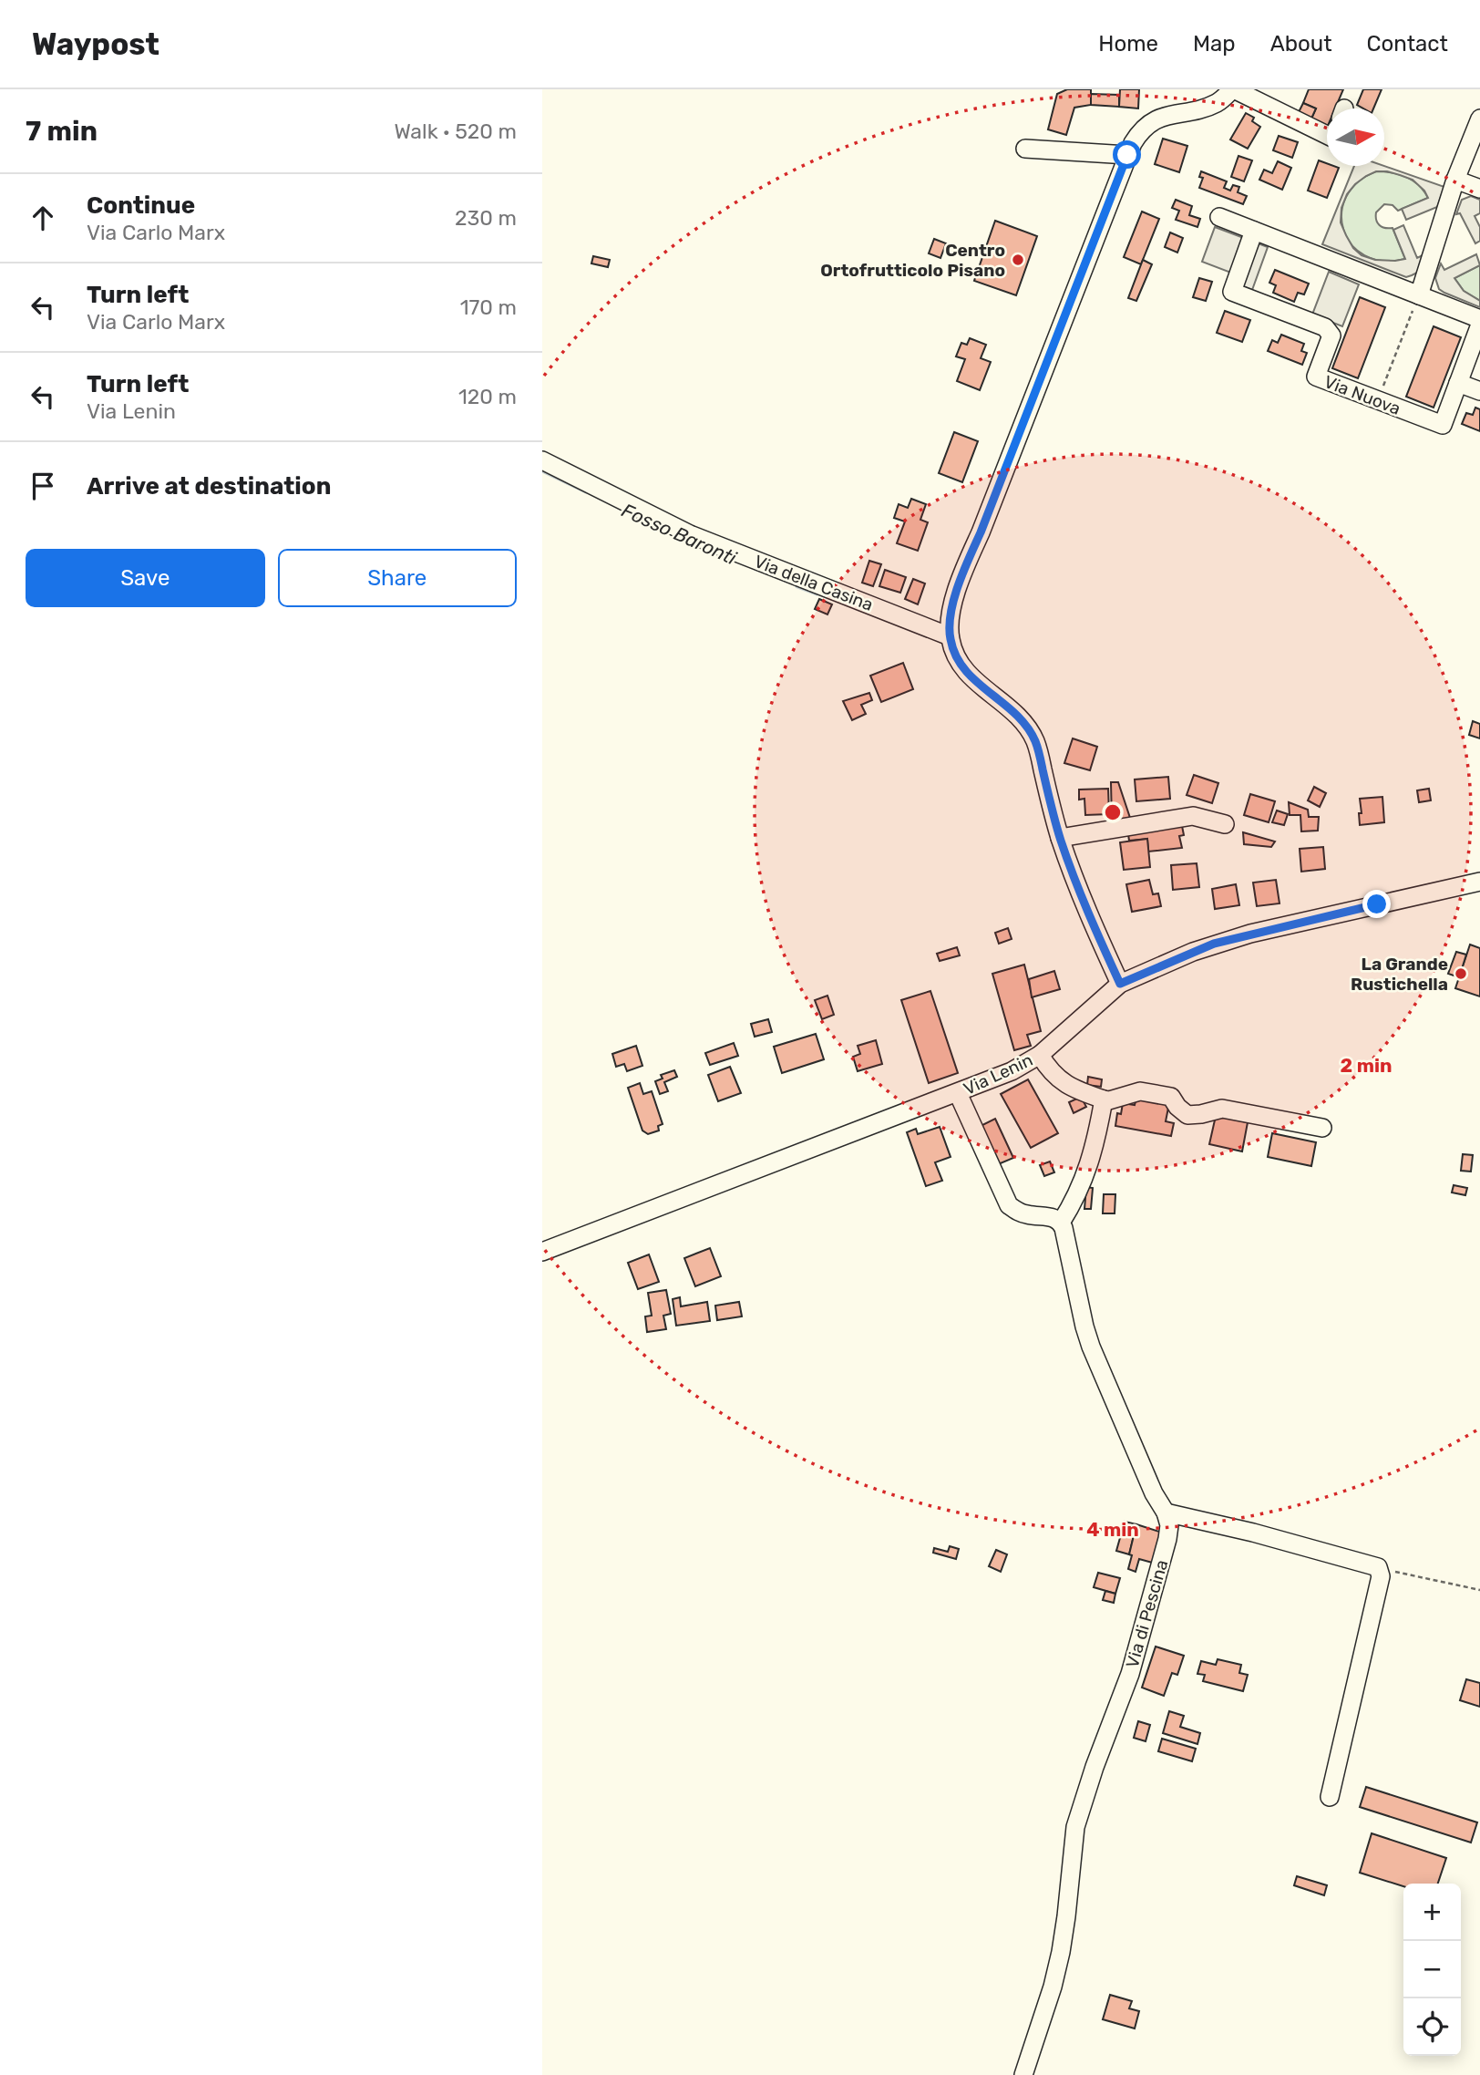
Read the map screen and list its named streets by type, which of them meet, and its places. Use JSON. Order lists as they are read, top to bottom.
{
  "streets": {
    "street": [
      "Via Nuova",
      "Via della Casina",
      "Via Lenin",
      "Via di Pescina"
    ]
  },
  "water": ["Fosso Baronti"],
  "places": ["Centro Ortofrutticolo Pisano", "La Grande Rustichella"],
  "north": "right",
  "page": {
    "header": "Waypost",
    "nav": [
      "Home",
      "Map",
      "About",
      "Contact"
    ],
    "heading": ["7 min", "Walk · 520 m"],
    "list": [
      ["Continue", "Via Carlo Marx", "230 m"],
      ["Turn left", "Via Carlo Marx", "170 m"],
      ["Turn left", "Via Lenin", "120 m"],
      "Arrive at destination"
    ],
    "buttons": ["Save", "Share"],
    "map_buttons": ["+", "−"]
  },
  "rings": ["2 min", "4 min"]
}
